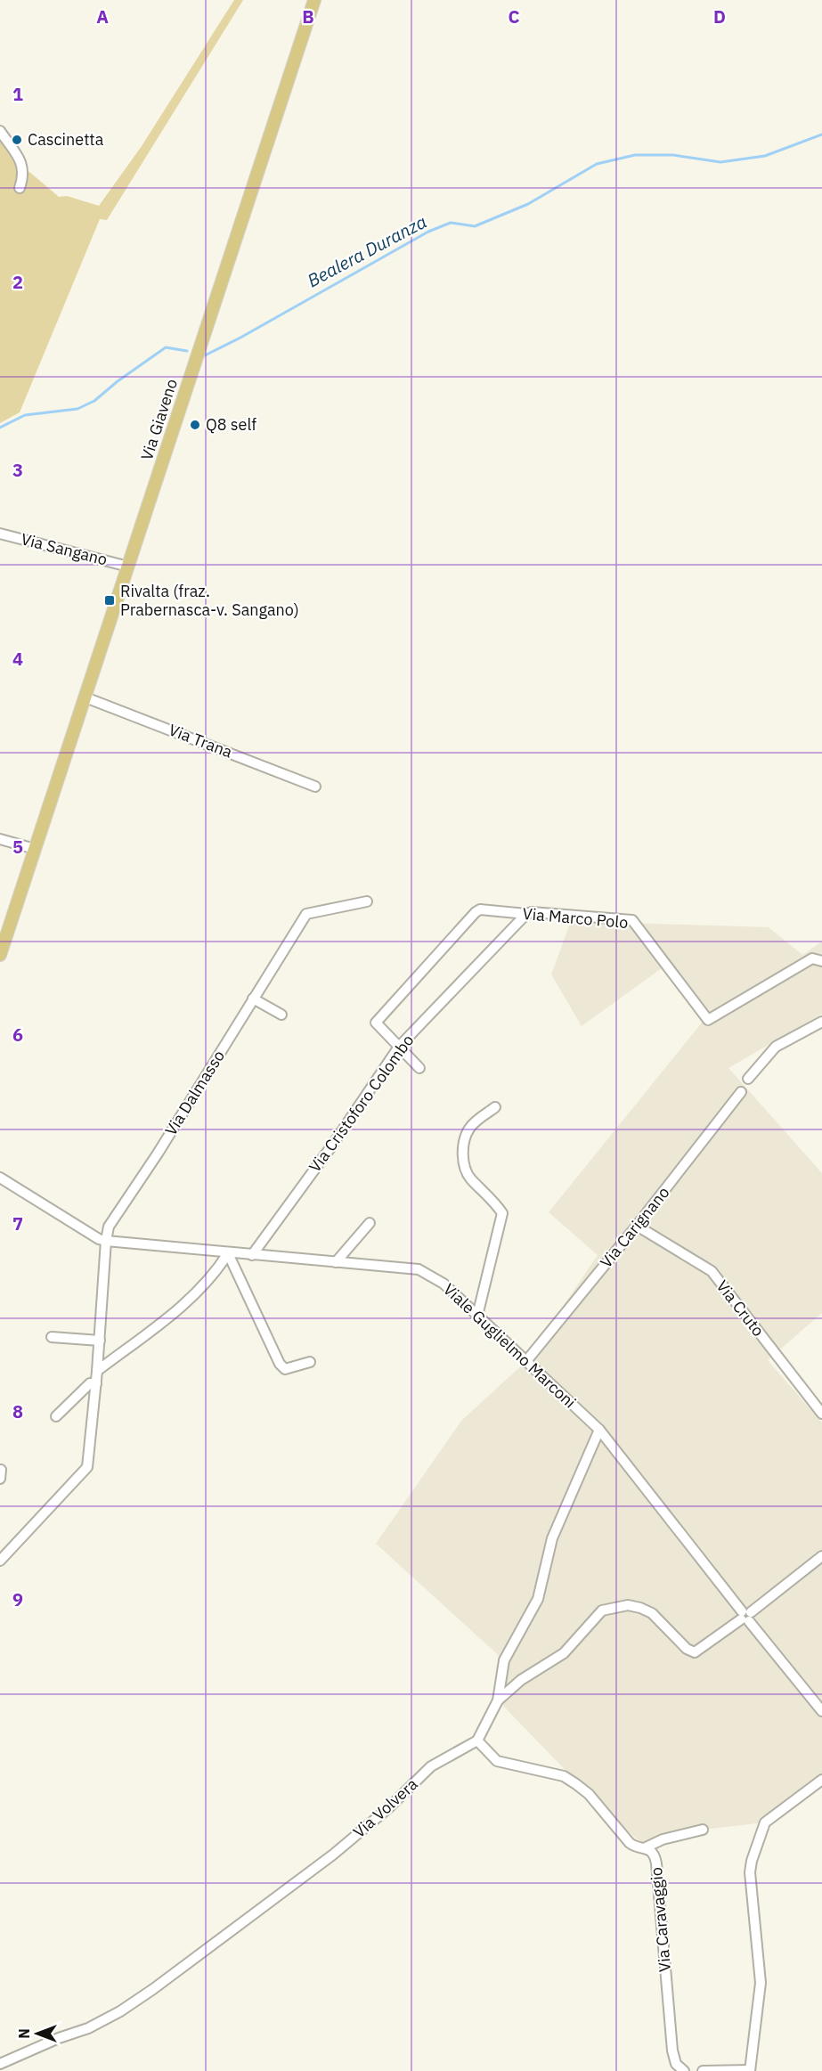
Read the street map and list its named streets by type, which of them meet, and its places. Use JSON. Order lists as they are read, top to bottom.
{
  "streets": {
    "main road": ["Via Giaveno"],
    "street": [
      "Via Sangano",
      "Via Trana",
      "Via Marco Polo",
      "Via Dalmasso",
      "Via Cristoforo Colombo",
      "Via Carignano",
      "Via Cruto",
      "Viale Guglielmo Marconi",
      "Via Volvera",
      "Via Caravaggio"
    ]
  },
  "crossings": [
    ["Via Giaveno", "Via Sangano"],
    ["Via Giaveno", "Via Trana"],
    ["Via Marco Polo", "Via Cristoforo Colombo"],
    ["Via Dalmasso", "Viale Guglielmo Marconi"],
    ["Via Cristoforo Colombo", "Viale Guglielmo Marconi"],
    ["Via Carignano", "Via Cruto"],
    ["Via Carignano", "Viale Guglielmo Marconi"],
    ["Via Volvera", "Via Caravaggio"]
  ],
  "water": ["Bealera Duranza"],
  "places": {
    "other": ["Cascinetta", "Q8 self"],
    "transit": ["Rivalta (fraz. Prabernasca-v. Sangano)"]
  },
  "north": "left",
  "grid": {
    "columns": [
      "A",
      "B",
      "C",
      "D"
    ],
    "rows": [
      "1",
      "2",
      "3",
      "4",
      "5",
      "6",
      "7",
      "8",
      "9"
    ]
  }
}
